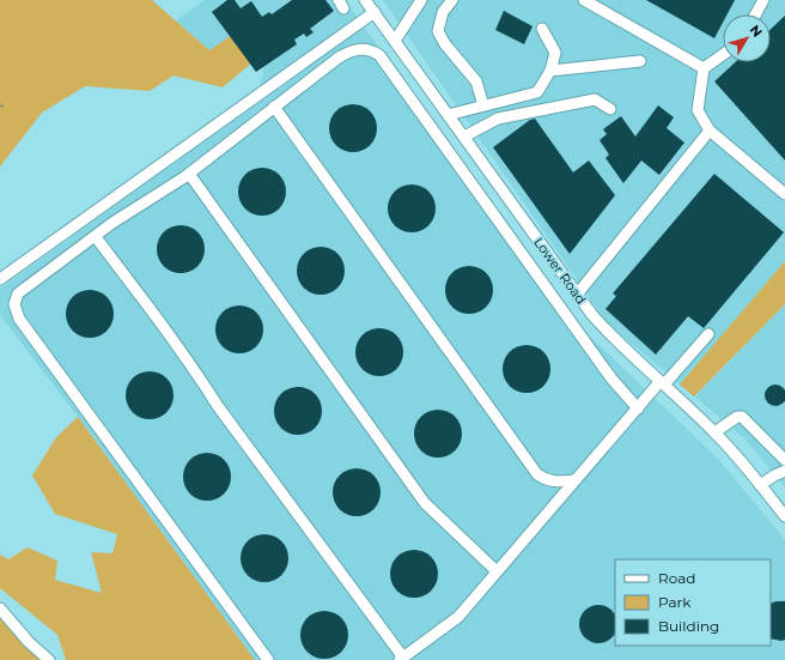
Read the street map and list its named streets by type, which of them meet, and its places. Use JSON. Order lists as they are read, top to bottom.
{
  "streets": {
    "street": ["Lower Road"]
  },
  "legend": ["Road", "Park", "Building"],
  "north": "top right"
}
